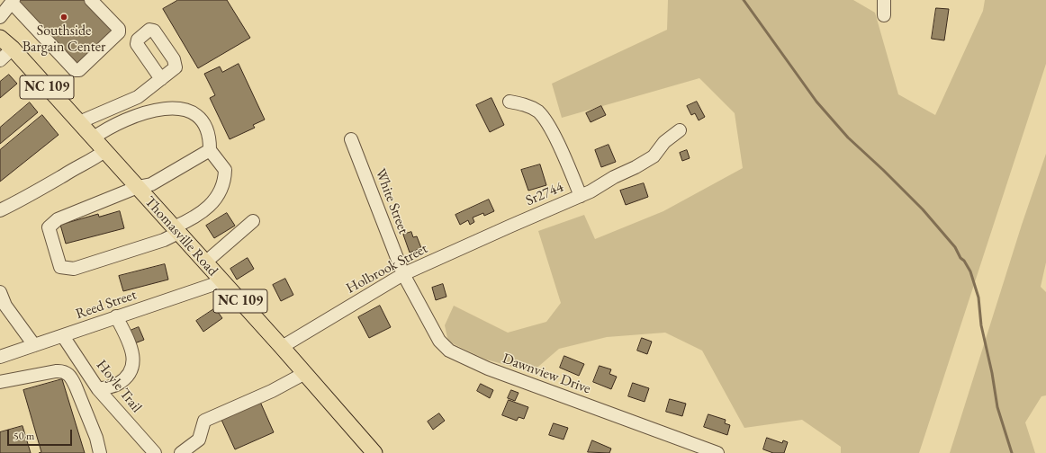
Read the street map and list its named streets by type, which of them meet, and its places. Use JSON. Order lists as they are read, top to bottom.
{
  "streets": {
    "main road": ["NC 109", "Thomasville Road"],
    "street": [
      "Sr2744",
      "White Street",
      "Holbrook Street",
      "Reed Street",
      "Dawnview Drive",
      "Hoyle Trail"
    ]
  },
  "crossings": [
    ["Sr2744", "Holbrook Street"],
    ["White Street", "Holbrook Street"],
    ["White Street", "Dawnview Drive"],
    ["Thomasville Road", "Holbrook Street"],
    ["Thomasville Road", "Reed Street"],
    ["Holbrook Street", "Dawnview Drive"],
    ["Reed Street", "Hoyle Trail"]
  ],
  "places": ["Southside Bargain Center"],
  "scale_bar": "50 m"
}
